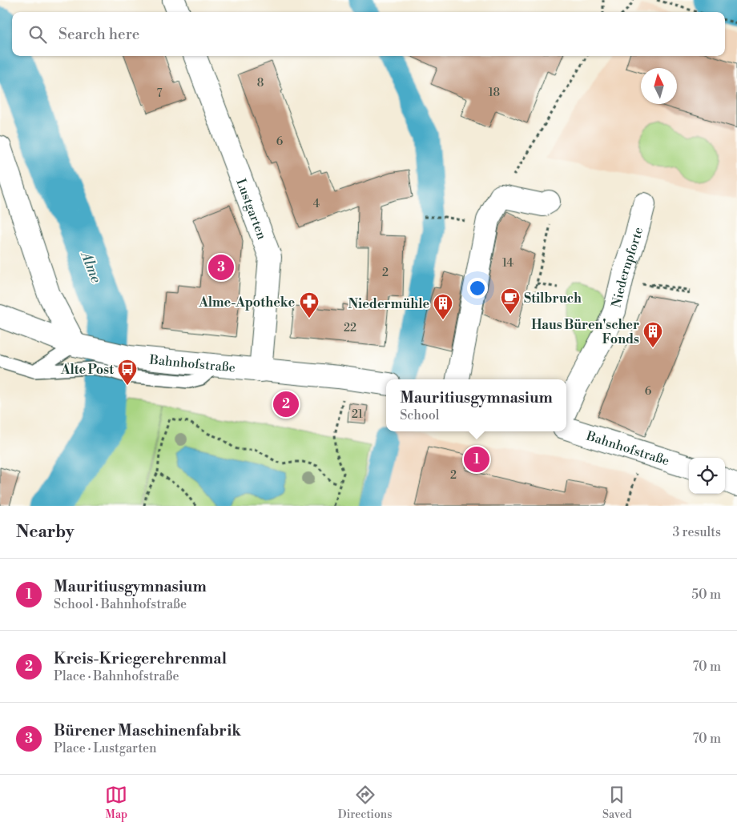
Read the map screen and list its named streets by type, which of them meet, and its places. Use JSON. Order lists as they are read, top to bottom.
{
  "streets": {
    "street": ["Lustgarten", "Niedernpforte", "Bahnhofstraße"]
  },
  "crossings": [
    ["Lustgarten", "Bahnhofstraße"]
  ],
  "water": ["Alme"],
  "places": {
    "cafe": ["Stilbruch"],
    "pharmacy": ["Alme-Apotheke"],
    "building": ["Niedermühle", "Haus Büren'scher Fonds"],
    "bus stop": ["Alte Post"]
  },
  "house_numbers": [
    "8",
    "18",
    "7",
    "6",
    "4",
    "14",
    "2",
    "22",
    "6",
    "21",
    "2"
  ],
  "north": "top",
  "page": {
    "search": "Search here",
    "pins": ["3", "2", "1"],
    "popup": ["Mauritiusgymnasium", "School"],
    "heading": ["Nearby", "3 results"],
    "list": [
      {
        "mark": "1",
        "name": "Mauritiusgymnasium",
        "note": "School · Bahnhofstraße",
        "value": "50 m"
      },
      {
        "mark": "2",
        "name": "Kreis-Kriegerehrenmal",
        "note": "Place · Bahnhofstraße",
        "value": "70 m"
      },
      {
        "mark": "3",
        "name": "Bürener Maschinenfabrik",
        "note": "Place · Lustgarten",
        "value": "70 m"
      }
    ],
    "nav": ["Map", "Directions", "Saved"]
  }
}
